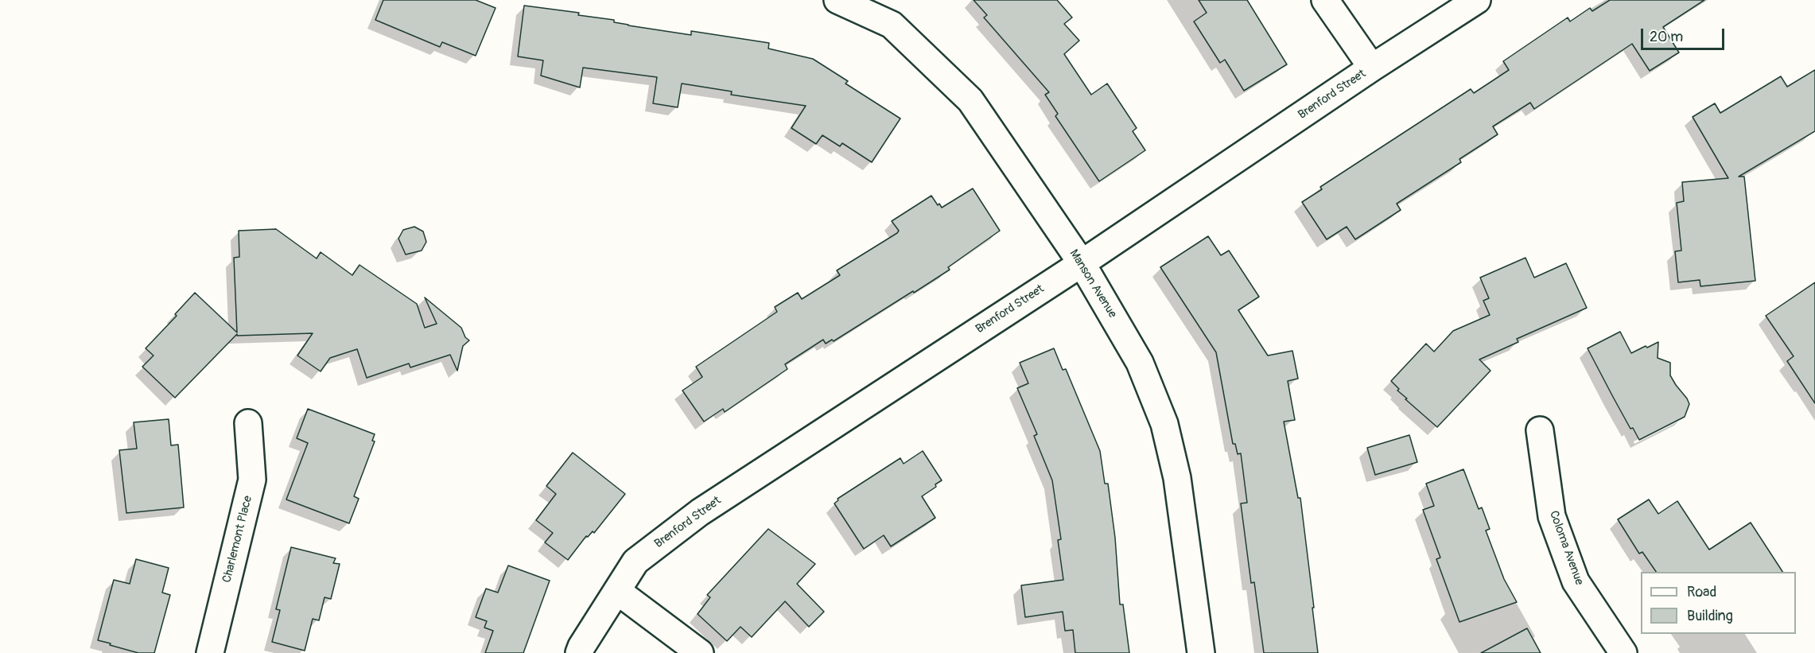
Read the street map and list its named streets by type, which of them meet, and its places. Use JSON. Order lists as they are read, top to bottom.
{
  "streets": {
    "street": [
      "Brenford Street",
      "Manson Avenue",
      "Charlemont Place",
      "Coloma Avenue"
    ]
  },
  "crossings": [
    ["Brenford Street", "Manson Avenue"]
  ],
  "legend": ["Road", "Building"],
  "scale_bar": "20 m"
}
